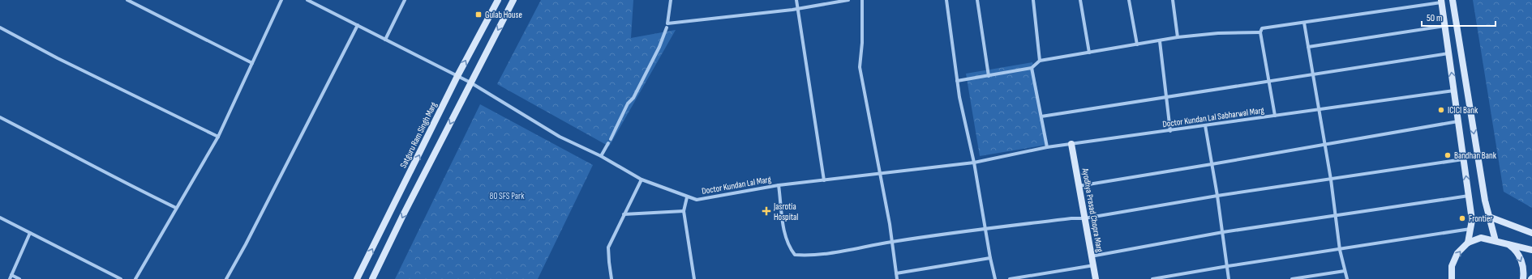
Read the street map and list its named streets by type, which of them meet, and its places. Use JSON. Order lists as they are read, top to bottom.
{
  "streets": {
    "street": [
      "Doctor Kundan Lal Sabharwal Marg",
      "Satguru Ram Singh Marg",
      "Doctor Kundan Lal Marg",
      "Ayodhya Prasad Chopra Marg"
    ]
  },
  "crossings": [
    ["Doctor Kundan Lal Sabharwal Marg", "Doctor Kundan Lal Marg"],
    ["Doctor Kundan Lal Sabharwal Marg", "Ayodhya Prasad Chopra Marg"],
    ["Satguru Ram Singh Marg", "Doctor Kundan Lal Marg"]
  ],
  "parks": ["80 SFS Park"],
  "places": {
    "transit": ["Gulab House"],
    "other": ["ICICI Bank", "Bandhan Bank", "Frontier"],
    "health": ["Jasrotia Hospital"]
  },
  "scale_bar": "50 m"
}
